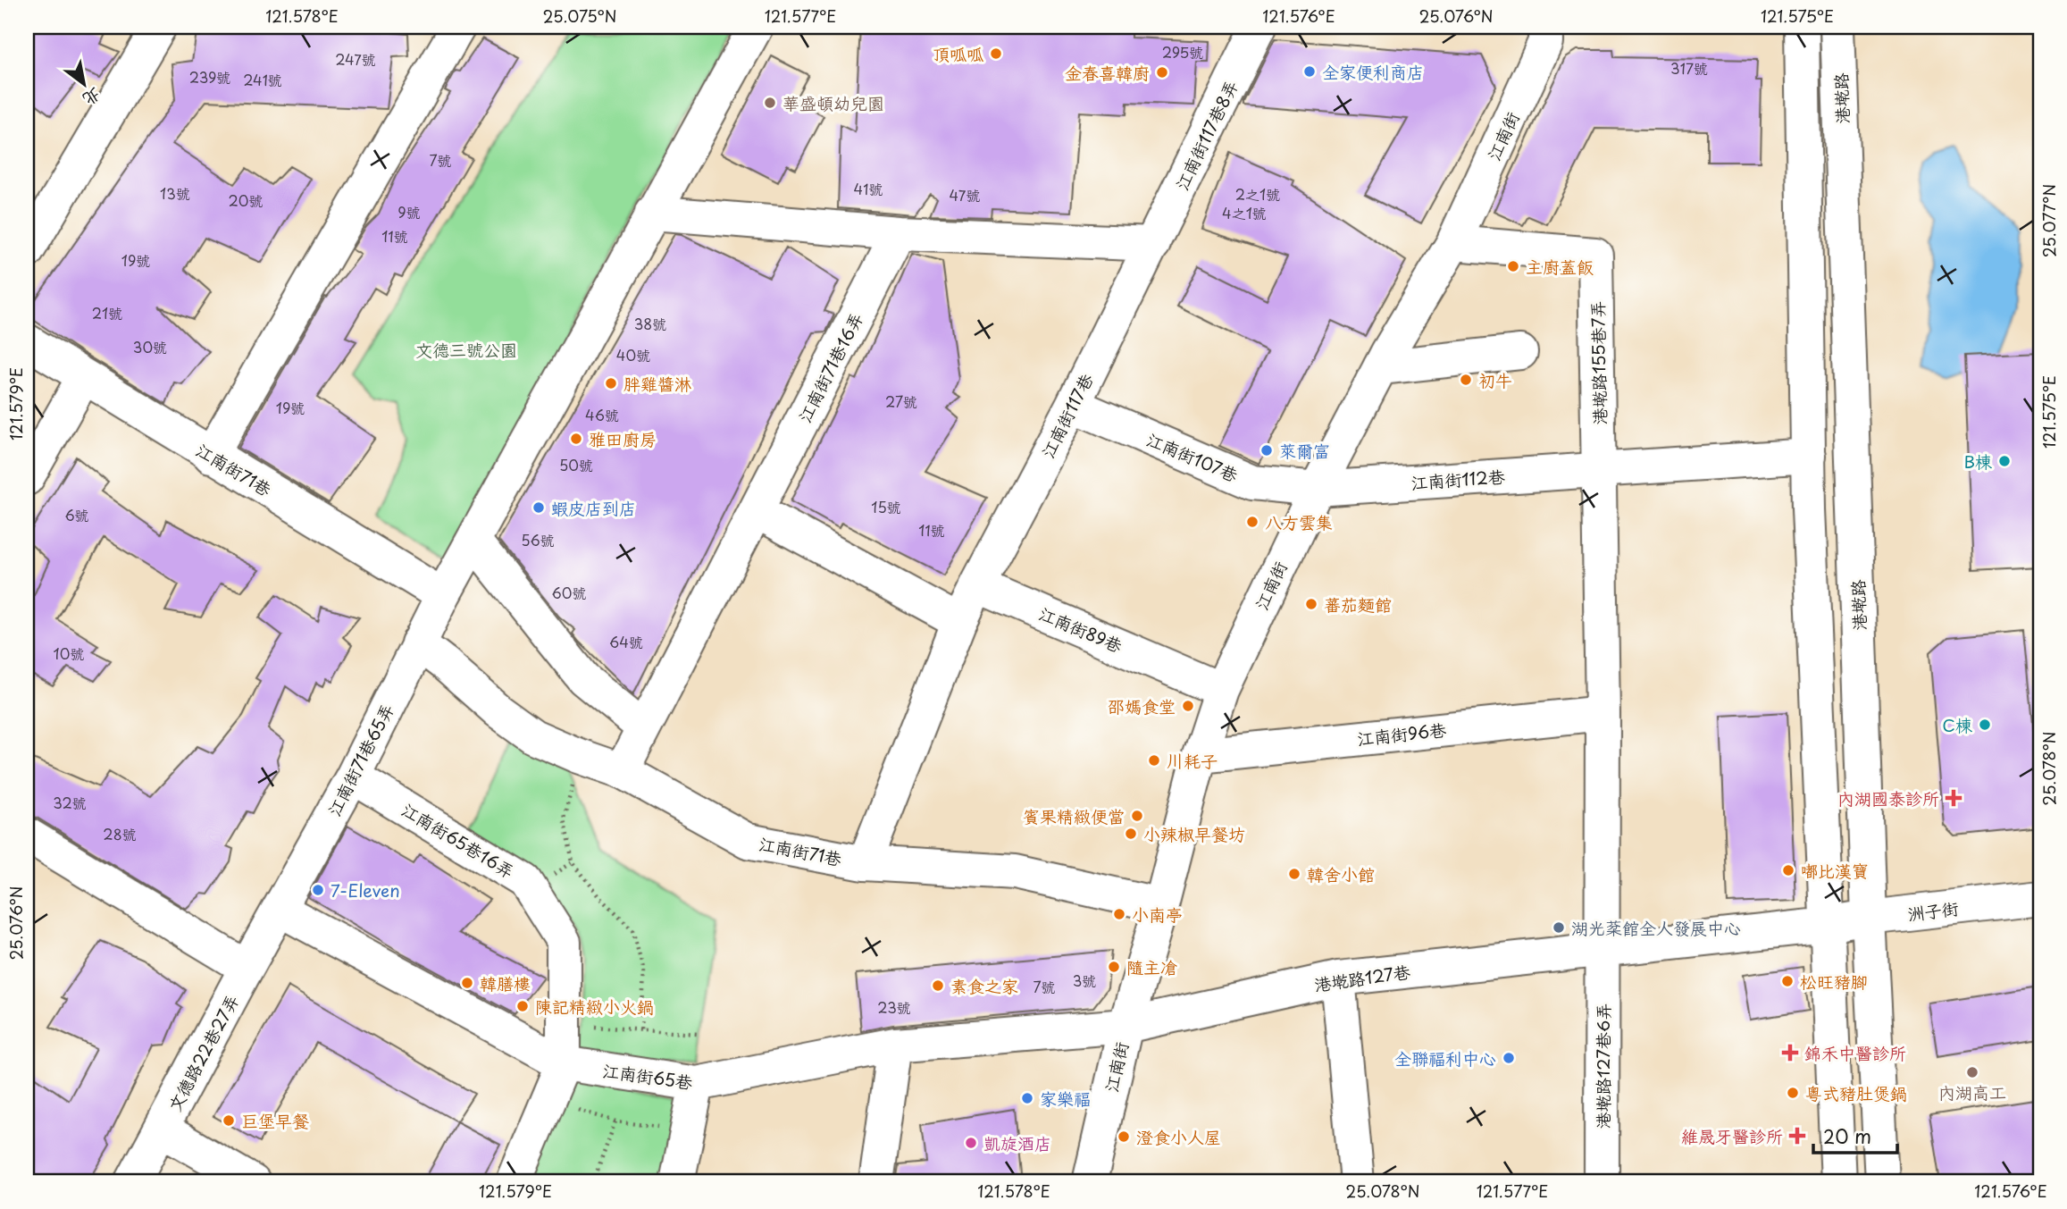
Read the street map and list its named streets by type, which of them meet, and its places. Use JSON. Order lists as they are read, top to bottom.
{
  "streets": {
    "street": [
      "港墘路",
      "江南街117巷8弄",
      "江南街",
      "港墘路155巷7弄",
      "江南街71巷16弄",
      "江南街117巷",
      "江南街107巷",
      "江南街71巷",
      "江南街112巷",
      "江南街89巷",
      "江南街96巷",
      "江南街71巷65弄",
      "江南街65巷16弄",
      "洲子街",
      "港墘路127巷",
      "文德路22巷27弄",
      "港墘路127巷6弄",
      "江南街65巷"
    ]
  },
  "crossings": [
    ["港墘路", "洲子街"],
    ["江南街117巷8弄", "江南街117巷"],
    ["江南街", "港墘路155巷7弄"],
    ["江南街", "江南街107巷"],
    ["江南街", "江南街71巷"],
    ["江南街", "江南街112巷"],
    ["江南街", "江南街89巷"],
    ["江南街", "江南街96巷"],
    ["江南街", "港墘路127巷"],
    ["江南街", "江南街65巷"],
    ["港墘路155巷7弄", "江南街112巷"],
    ["江南街71巷16弄", "江南街71巷"],
    ["江南街117巷", "江南街107巷"],
    ["江南街117巷", "江南街89巷"],
    ["江南街107巷", "江南街112巷"],
    ["江南街71巷", "江南街71巷65弄"],
    ["江南街71巷65弄", "江南街65巷16弄"],
    ["江南街71巷65弄", "文德路22巷27弄"],
    ["江南街71巷65弄", "江南街65巷"],
    ["江南街65巷16弄", "江南街65巷"],
    ["洲子街", "港墘路127巷"],
    ["港墘路127巷", "港墘路127巷6弄"],
    ["港墘路127巷", "江南街65巷"],
    ["文德路22巷27弄", "江南街65巷"]
  ],
  "parks": ["文德三號公園"],
  "places": {
    "other": [
      "頂呱呱",
      "全家便利商店",
      "金春喜韓廚",
      "華盛頓幼兒園",
      "主廚蓋飯",
      "初牛",
      "胖雞醬淋",
      "雅田廚房",
      "萊爾富",
      "B棟",
      "蝦皮店到店",
      "八方雲集",
      "蕃茄麵館",
      "邵媽食堂",
      "C棟",
      "川耗子",
      "賓果精緻便當",
      "小辣椒早餐坊",
      "嘟比漢寶",
      "韓舍小館",
      "7-Eleven",
      "小南亭",
      "湖光棻館全人發展中心",
      "隨主凔",
      "松旺豬腳",
      "韓膳樓",
      "素食之家",
      "陳記精緻小火鍋",
      "全聯福利中心",
      "內湖高工",
      "粵式豬肚煲鍋",
      "家樂福",
      "巨堡早餐",
      "澄食小人屋",
      "凱旋酒店"
    ],
    "health": ["內湖國泰診所", "錦禾中醫診所", "維晟牙醫診所"]
  },
  "house_numbers": [
    "295號",
    "247號",
    "317號",
    "239號",
    "241號",
    "7號",
    "41號",
    "13號",
    "2之1號",
    "47號",
    "20號",
    "9號",
    "4之1號",
    "11號",
    "19號",
    "21號",
    "38號",
    "30號",
    "40號",
    "27號",
    "19號",
    "46號",
    "50號",
    "15號",
    "6號",
    "11號",
    "56號",
    "60號",
    "64號",
    "10號",
    "32號",
    "28號",
    "3號",
    "7號",
    "23號"
  ],
  "scale_bar": "20 m",
  "north": "bottom right",
  "coordinates": [
    "121.578°E",
    "25.075°N",
    "121.577°E",
    "121.576°E",
    "25.076°N",
    "121.575°E",
    "25.077°N",
    "121.579°E",
    "25.078°N"
  ]
}
